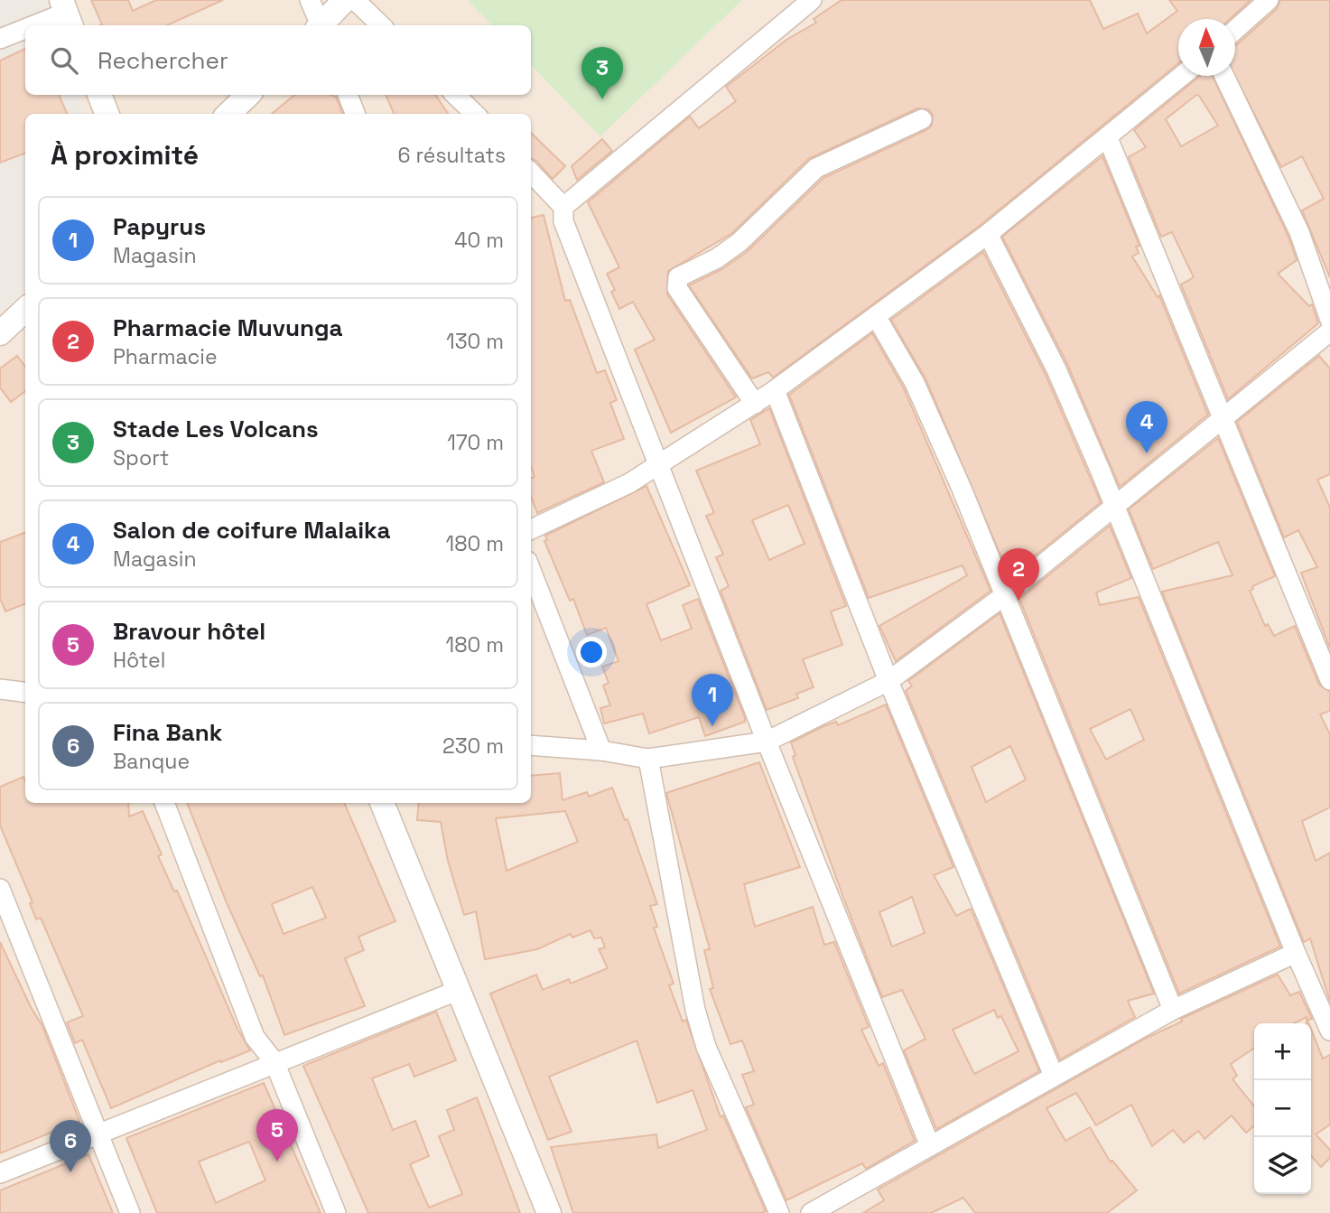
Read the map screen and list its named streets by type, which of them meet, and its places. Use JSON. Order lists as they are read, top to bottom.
{
  "north": "top",
  "page": {
    "search": "Rechercher",
    "pins": [
      "3",
      "4",
      "2",
      "1",
      "5",
      "6"
    ],
    "heading": ["À proximité", "6 résultats"],
    "list": [
      {
        "mark": "1",
        "name": "Papyrus",
        "note": "Magasin",
        "value": "40 m"
      },
      {
        "mark": "2",
        "name": "Pharmacie Muvunga",
        "note": "Pharmacie",
        "value": "130 m"
      },
      {
        "mark": "3",
        "name": "Stade Les Volcans",
        "note": "Sport",
        "value": "170 m"
      },
      {
        "mark": "4",
        "name": "Salon de coifure Malaika",
        "note": "Magasin",
        "value": "180 m"
      },
      {
        "mark": "5",
        "name": "Bravour hôtel",
        "note": "Hôtel",
        "value": "180 m"
      },
      {
        "mark": "6",
        "name": "Fina Bank",
        "note": "Banque",
        "value": "230 m"
      }
    ],
    "map_buttons": ["+", "−"]
  }
}
